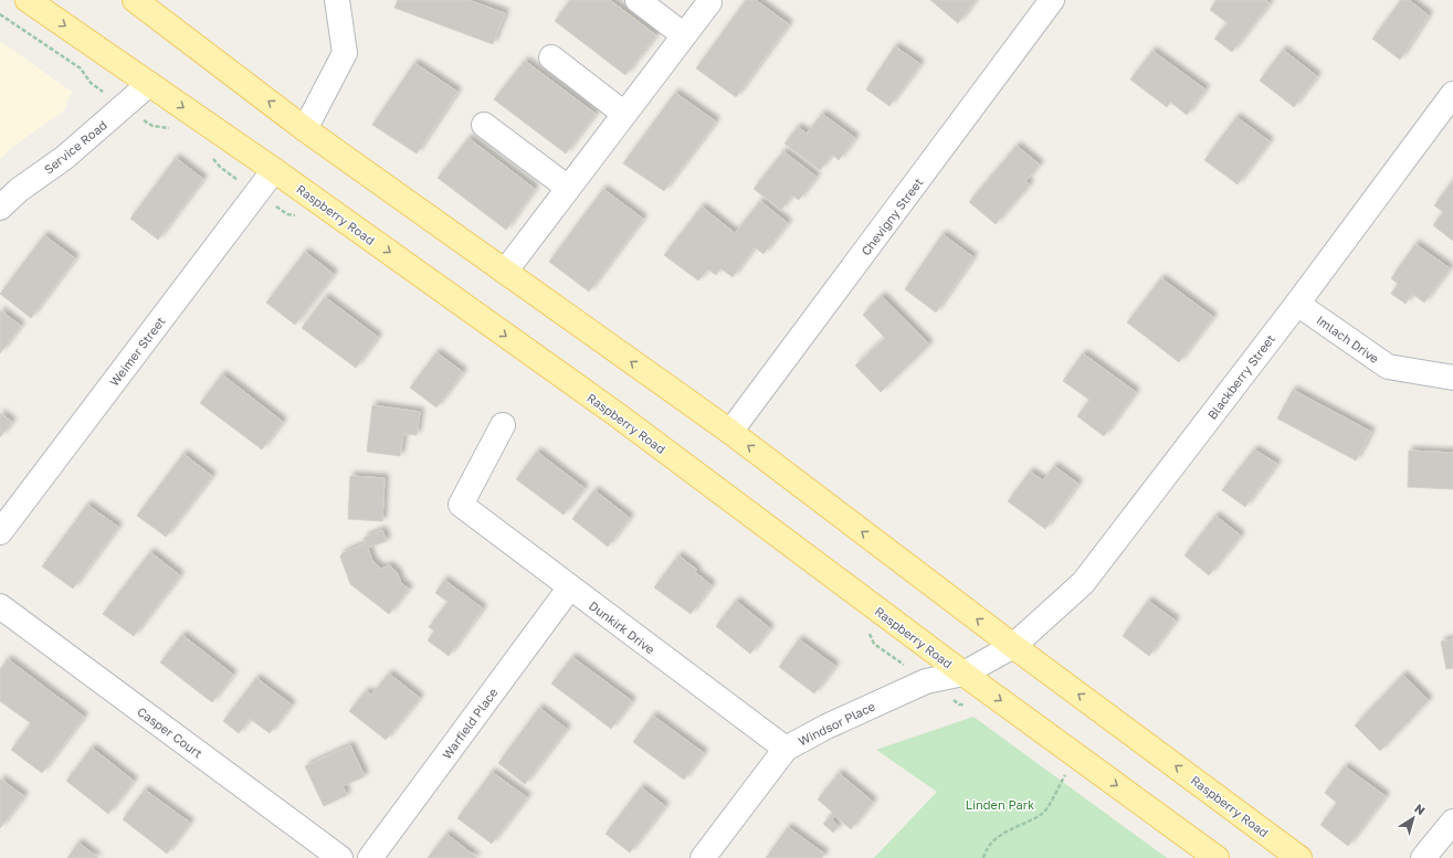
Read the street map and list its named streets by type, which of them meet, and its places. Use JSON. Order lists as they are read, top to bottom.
{
  "streets": {
    "main road": ["Raspberry Road"],
    "street": [
      "Service Road",
      "Chevigny Street",
      "Imlach Drive",
      "Weimer Street",
      "Blackberry Street",
      "Dunkirk Drive",
      "Warfield Place",
      "Windsor Place",
      "Casper Court"
    ]
  },
  "crossings": [
    ["Service Road", "Raspberry Road"],
    ["Raspberry Road", "Chevigny Street"],
    ["Raspberry Road", "Weimer Street"],
    ["Raspberry Road", "Blackberry Street"],
    ["Raspberry Road", "Windsor Place"],
    ["Imlach Drive", "Blackberry Street"],
    ["Blackberry Street", "Windsor Place"],
    ["Dunkirk Drive", "Warfield Place"],
    ["Dunkirk Drive", "Windsor Place"]
  ],
  "parks": ["Linden Park"],
  "north": "top right"
}
